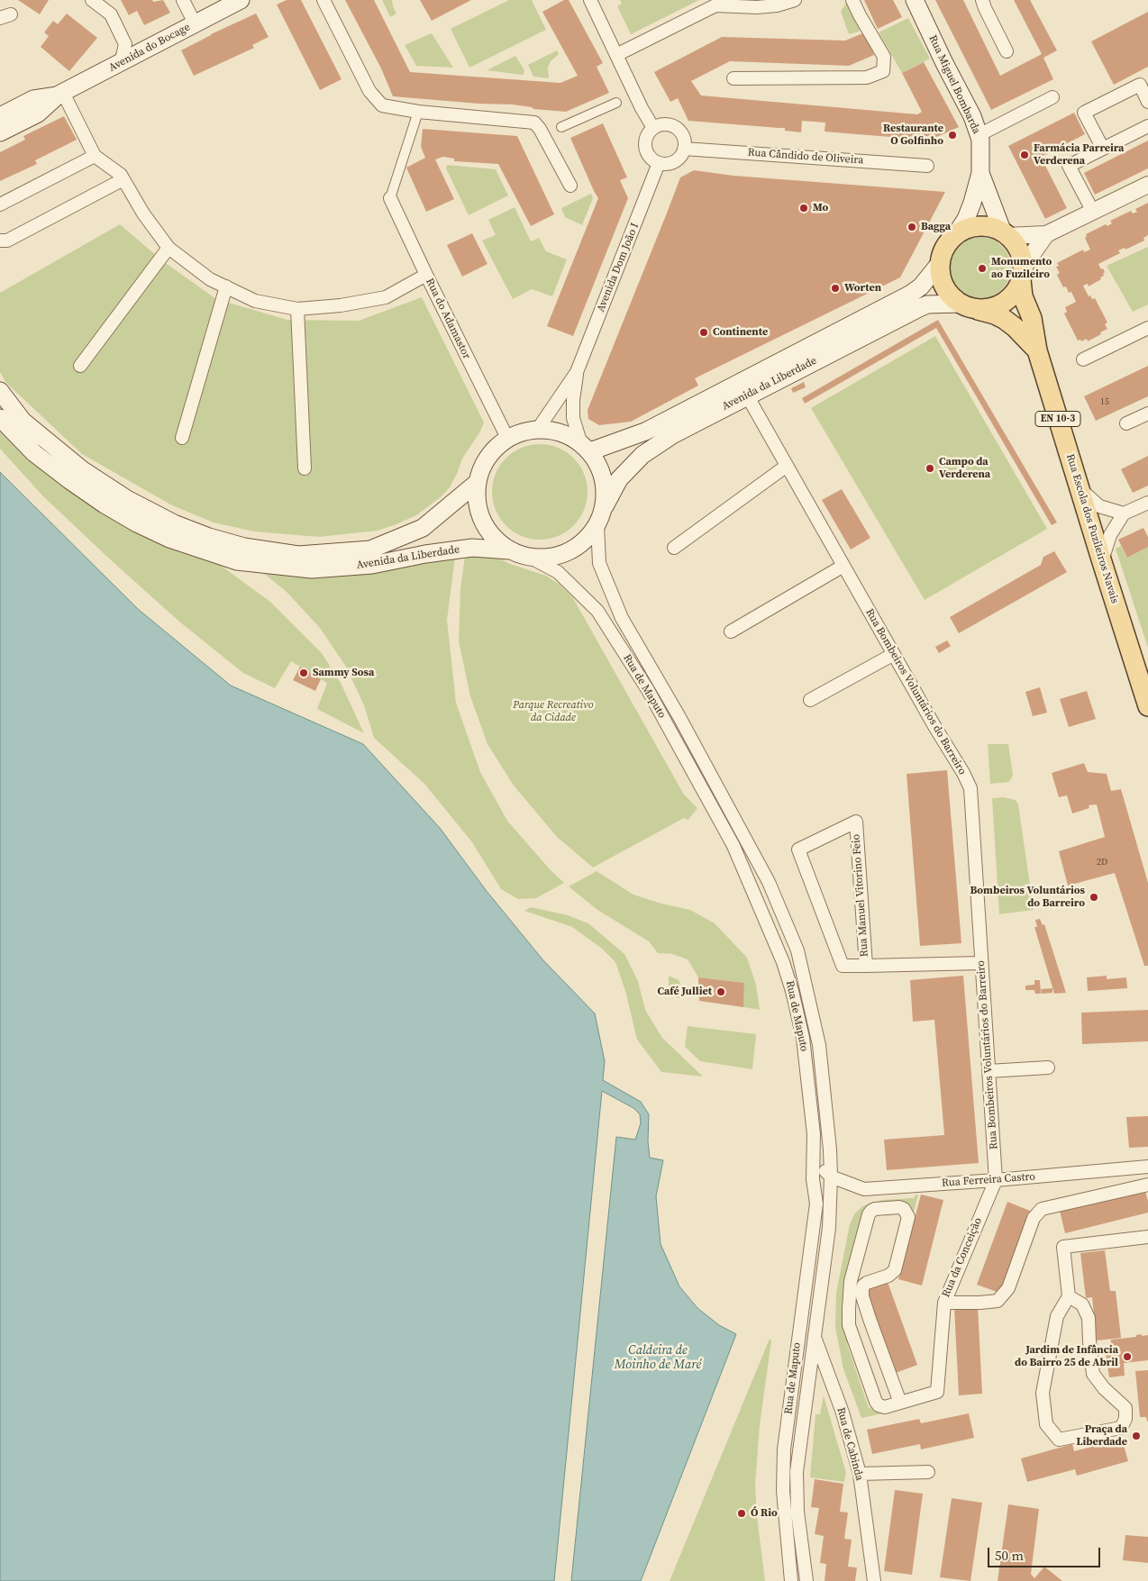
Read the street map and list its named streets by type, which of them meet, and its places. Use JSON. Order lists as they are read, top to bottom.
{
  "streets": {
    "main road": [
      "Avenida do Bocage",
      "Rua Miguel Bombarda",
      "Avenida da Liberdade",
      "EN 10-3",
      "Rua Escola dos Fuzileiros Navais"
    ],
    "street": [
      "Rua Cândido de Oliveira",
      "Avenida Dom João I",
      "Rua do Adamastor",
      "Rua de Maputo",
      "Rua Bombeiros Voluntários do Barreiro",
      "Rua Manuel Vitorino Feio",
      "Rua Ferreira Castro",
      "Rua da Conceição",
      "Rua de Cabinda"
    ]
  },
  "crossings": [
    ["Rua Miguel Bombarda", "Avenida da Liberdade"],
    ["Rua Miguel Bombarda", "Rua Escola dos Fuzileiros Navais"],
    ["Rua Cândido de Oliveira", "Avenida Dom João I"],
    ["Avenida Dom João I", "Rua do Adamastor"],
    ["Avenida Dom João I", "Avenida da Liberdade"],
    ["Avenida Dom João I", "Rua de Maputo"],
    ["Rua do Adamastor", "Avenida da Liberdade"],
    ["Rua do Adamastor", "Rua de Maputo"],
    ["Avenida da Liberdade", "Rua Escola dos Fuzileiros Navais"],
    ["Avenida da Liberdade", "Rua de Maputo"],
    ["Avenida da Liberdade", "Rua Bombeiros Voluntários do Barreiro"],
    ["Rua de Maputo", "Rua Ferreira Castro"],
    ["Rua de Maputo", "Rua de Cabinda"],
    ["Rua Bombeiros Voluntários do Barreiro", "Rua Manuel Vitorino Feio"],
    ["Rua Bombeiros Voluntários do Barreiro", "Rua Ferreira Castro"],
    ["Rua Bombeiros Voluntários do Barreiro", "Rua da Conceição"],
    ["Rua Ferreira Castro", "Rua da Conceição"]
  ],
  "water": ["Caldeira de Moinho de Maré"],
  "parks": ["Parque Recreativo da Cidade"],
  "places": [
    "Restaurante O Golfinho",
    "Farmácia Parreira Verderena",
    "Mo",
    "Bagga",
    "Monumento ao Fuzileiro",
    "Worten",
    "Continente",
    "Campo da Verderena",
    "Sammy Sosa",
    "Bombeiros Voluntários do Barreiro",
    "Café Julliet",
    "Jardim de Infância do Bairro 25 de Abril",
    "Praça da Liberdade",
    "Ó Rio"
  ],
  "house_numbers": ["15", "2D"],
  "scale_bar": "50 m"
}
